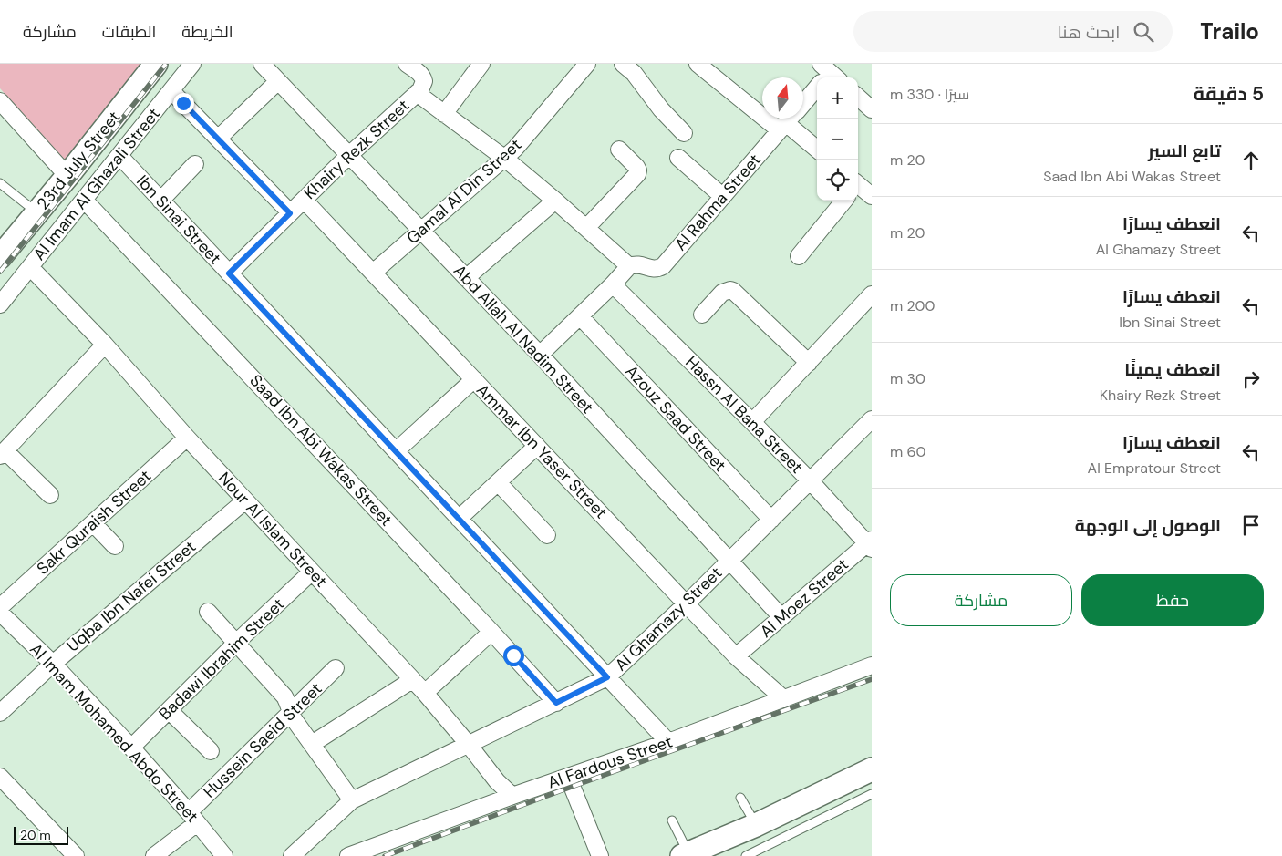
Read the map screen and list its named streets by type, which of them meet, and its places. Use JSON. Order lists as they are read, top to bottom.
{
  "streets": {
    "street": [
      "Khairy Rezk Street",
      "23rd July Street",
      "Al Imam Al Ghazali Street",
      "Gamal Al Din Street",
      "Al Rahma Street",
      "Ibn Sinai Street",
      "Abd Allah Al Nadim Street",
      "Hassn Al Bana Street",
      "Azouz Saad Street",
      "Saad Ibn Abi Wakas Street",
      "Ammar Ibn Yaser Street",
      "Sakr Quraish Street",
      "Nour Al Islam Street",
      "Uqba Ibn Nafei Street",
      "Al Moez Street",
      "Al Ghamazy Street",
      "Badawi Ibrahim Street",
      "Al Imam Mohamed Abdo Street",
      "Hussein Saeid Street",
      "Al Fardous Street"
    ]
  },
  "crossings": [
    ["Khairy Rezk Street", "Ibn Sinai Street"],
    ["Khairy Rezk Street", "Abd Allah Al Nadim Street"],
    ["Khairy Rezk Street", "Ammar Ibn Yaser Street"],
    ["Al Imam Al Ghazali Street", "Ibn Sinai Street"],
    ["Al Imam Al Ghazali Street", "Saad Ibn Abi Wakas Street"],
    ["Al Imam Al Ghazali Street", "Nour Al Islam Street"],
    ["Gamal Al Din Street", "Abd Allah Al Nadim Street"],
    ["Gamal Al Din Street", "Ammar Ibn Yaser Street"],
    ["Ibn Sinai Street", "Al Ghamazy Street"],
    ["Ibn Sinai Street", "Al Fardous Street"],
    ["Abd Allah Al Nadim Street", "Al Moez Street"],
    ["Abd Allah Al Nadim Street", "Al Ghamazy Street"],
    ["Hassn Al Bana Street", "Al Moez Street"],
    ["Hassn Al Bana Street", "Al Ghamazy Street"],
    ["Azouz Saad Street", "Al Ghamazy Street"],
    ["Saad Ibn Abi Wakas Street", "Al Ghamazy Street"],
    ["Ammar Ibn Yaser Street", "Al Moez Street"],
    ["Ammar Ibn Yaser Street", "Al Ghamazy Street"],
    ["Ammar Ibn Yaser Street", "Al Fardous Street"],
    ["Sakr Quraish Street", "Nour Al Islam Street"],
    ["Nour Al Islam Street", "Uqba Ibn Nafei Street"],
    ["Nour Al Islam Street", "Al Ghamazy Street"],
    ["Nour Al Islam Street", "Badawi Ibrahim Street"],
    ["Nour Al Islam Street", "Al Fardous Street"],
    ["Uqba Ibn Nafei Street", "Al Imam Mohamed Abdo Street"],
    ["Badawi Ibrahim Street", "Al Imam Mohamed Abdo Street"],
    ["Al Imam Mohamed Abdo Street", "Hussein Saeid Street"]
  ],
  "scale_bar": "20 m",
  "north": "top",
  "page": {
    "header": "Trailo",
    "search": "ابحث هنا",
    "nav": ["الخريطة", "الطبقات", "مشاركة"],
    "heading": ["5 دقيقة", "سيرًا · 330 m"],
    "map_buttons": ["+", "−"],
    "list": [
      ["تابع السير", "Saad Ibn Abi Wakas Street", "20 m"],
      ["انعطف يسارًا", "Al Ghamazy Street", "20 m"],
      ["انعطف يسارًا", "Ibn Sinai Street", "200 m"],
      ["انعطف يمينًا", "Khairy Rezk Street", "30 m"],
      ["انعطف يسارًا", "Al Empratour Street", "60 m"],
      "الوصول إلى الوجهة"
    ],
    "buttons": ["حفظ", "مشاركة"],
    "scale": "20 m"
  }
}
